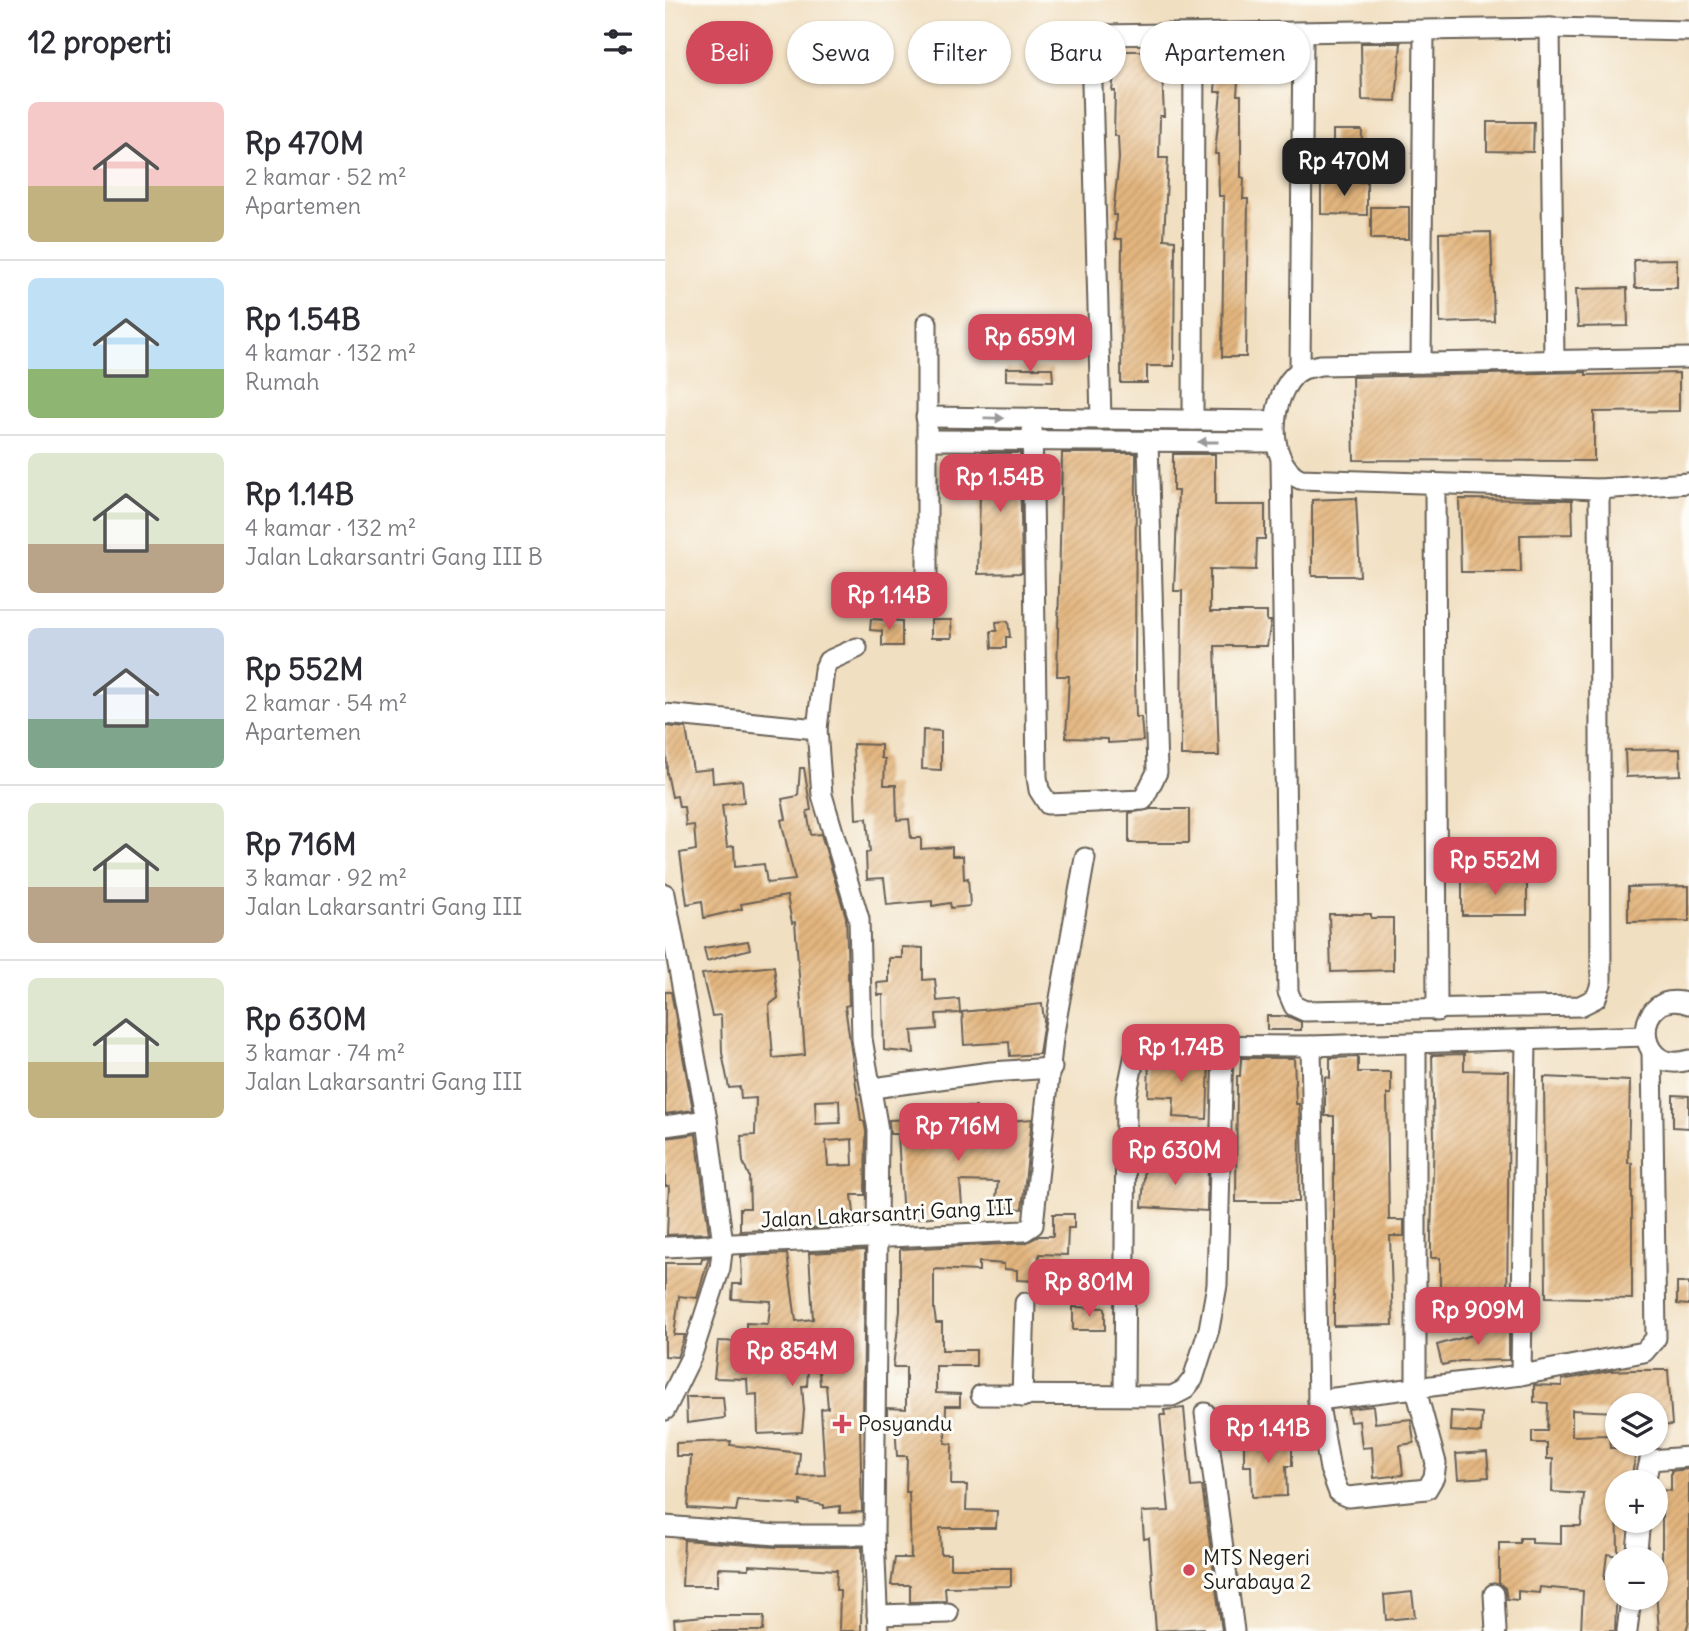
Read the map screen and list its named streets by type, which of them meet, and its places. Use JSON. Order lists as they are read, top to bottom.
{
  "streets": {
    "street": ["Jalan Lakarsantri Gang III"]
  },
  "places": {
    "health": ["Posyandu"],
    "other": ["MTS Negeri Surabaya 2"]
  },
  "page": {
    "heading": "12 properti",
    "chip": [
      "Beli",
      "Sewa",
      "Filter",
      "Baru",
      "Apartemen"
    ],
    "list": [
      {
        "name": "Rp 470M",
        "note": "2 kamar · 52 m² · Apartemen"
      },
      {
        "name": "Rp 1.54B",
        "note": "4 kamar · 132 m² · Rumah"
      },
      {
        "name": "Rp 1.14B",
        "note": "4 kamar · 132 m² · Jalan Lakarsantri Gang III B"
      },
      {
        "name": "Rp 552M",
        "note": "2 kamar · 54 m² · Apartemen"
      },
      {
        "name": "Rp 716M",
        "note": "3 kamar · 92 m² · Jalan Lakarsantri Gang III"
      },
      {
        "name": "Rp 630M",
        "note": "3 kamar · 74 m² · Jalan Lakarsantri Gang III"
      }
    ],
    "price": [
      "Rp 470M",
      "Rp 659M",
      "Rp 1.54B",
      "Rp 1.14B",
      "Rp 552M",
      "Rp 1.74B",
      "Rp 716M",
      "Rp 630M",
      "Rp 801M",
      "Rp 909M",
      "Rp 854M",
      "Rp 1.41B"
    ],
    "map_buttons": ["+", "−"]
  }
}
